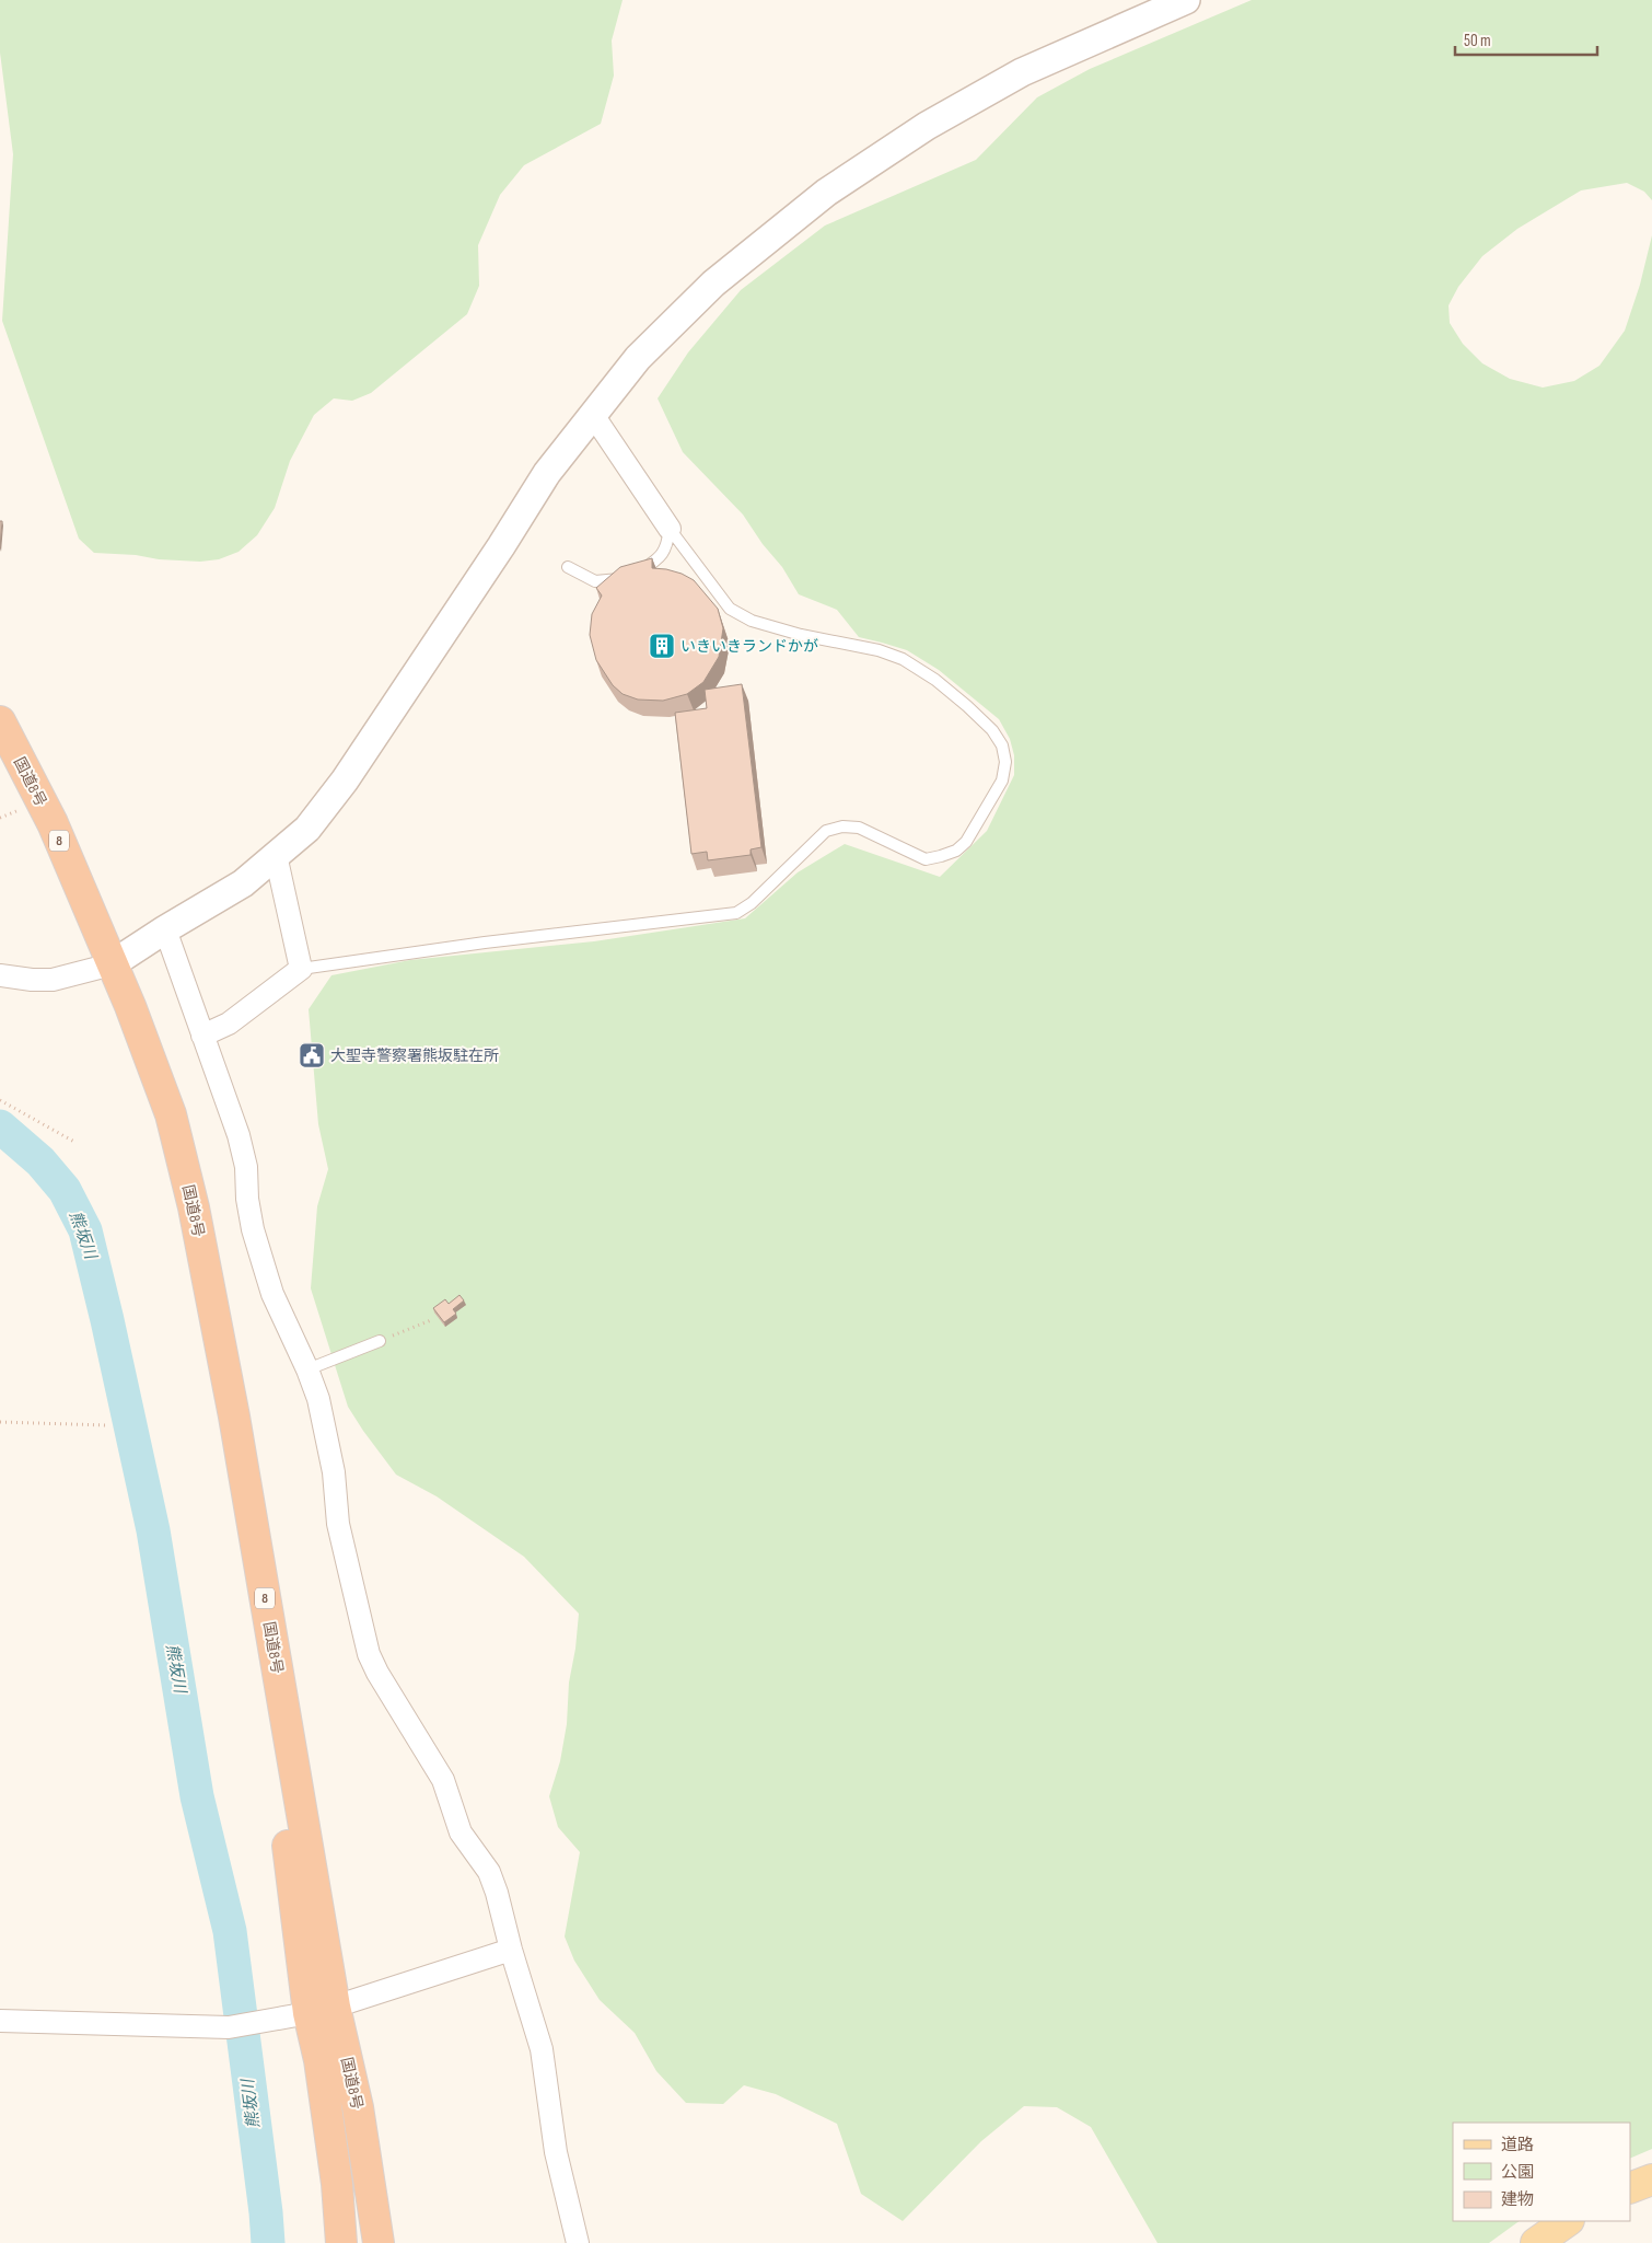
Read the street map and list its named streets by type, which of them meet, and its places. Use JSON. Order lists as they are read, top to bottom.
{
  "streets": {
    "highway": ["国道8号", "8"]
  },
  "water": ["熊坂川"],
  "places": {
    "building": ["いきいきランドかが"],
    "public building": ["大聖寺警察署熊坂駐在所"]
  },
  "legend": ["道路", "公園", "建物"],
  "scale_bar": "50 m"
}
